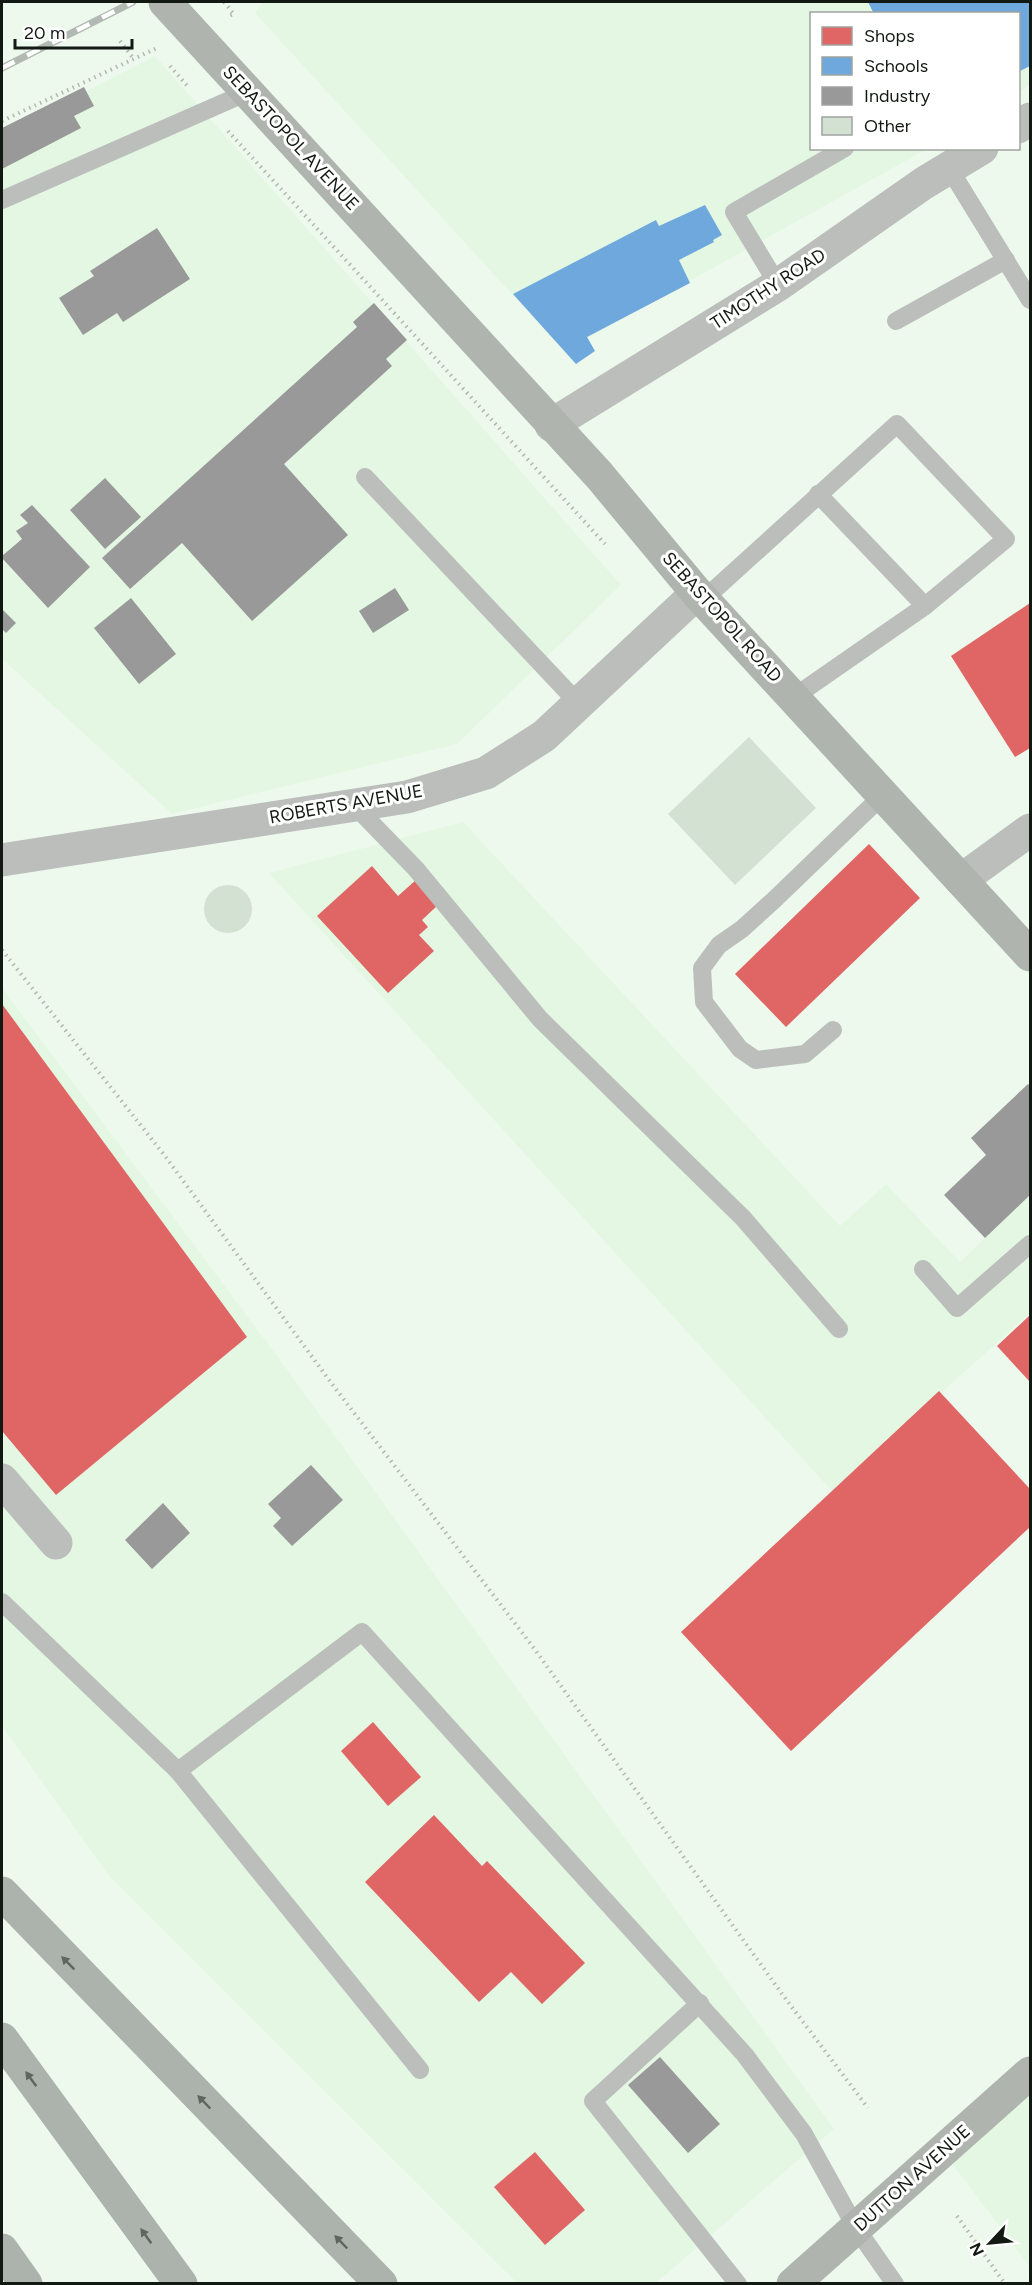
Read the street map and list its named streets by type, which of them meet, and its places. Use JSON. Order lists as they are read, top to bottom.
{
  "streets": {
    "street": [
      "SEBASTOPOL AVENUE",
      "TIMOTHY ROAD",
      "SEBASTOPOL ROAD",
      "ROBERTS AVENUE",
      "DUTTON AVENUE"
    ]
  },
  "crossings": [
    ["SEBASTOPOL AVENUE", "SEBASTOPOL ROAD"],
    ["TIMOTHY ROAD", "SEBASTOPOL ROAD"],
    ["SEBASTOPOL ROAD", "ROBERTS AVENUE"]
  ],
  "legend": [
    "Shops",
    "Schools",
    "Industry",
    "Other"
  ],
  "scale_bar": "20 m",
  "north": "bottom left"
}
